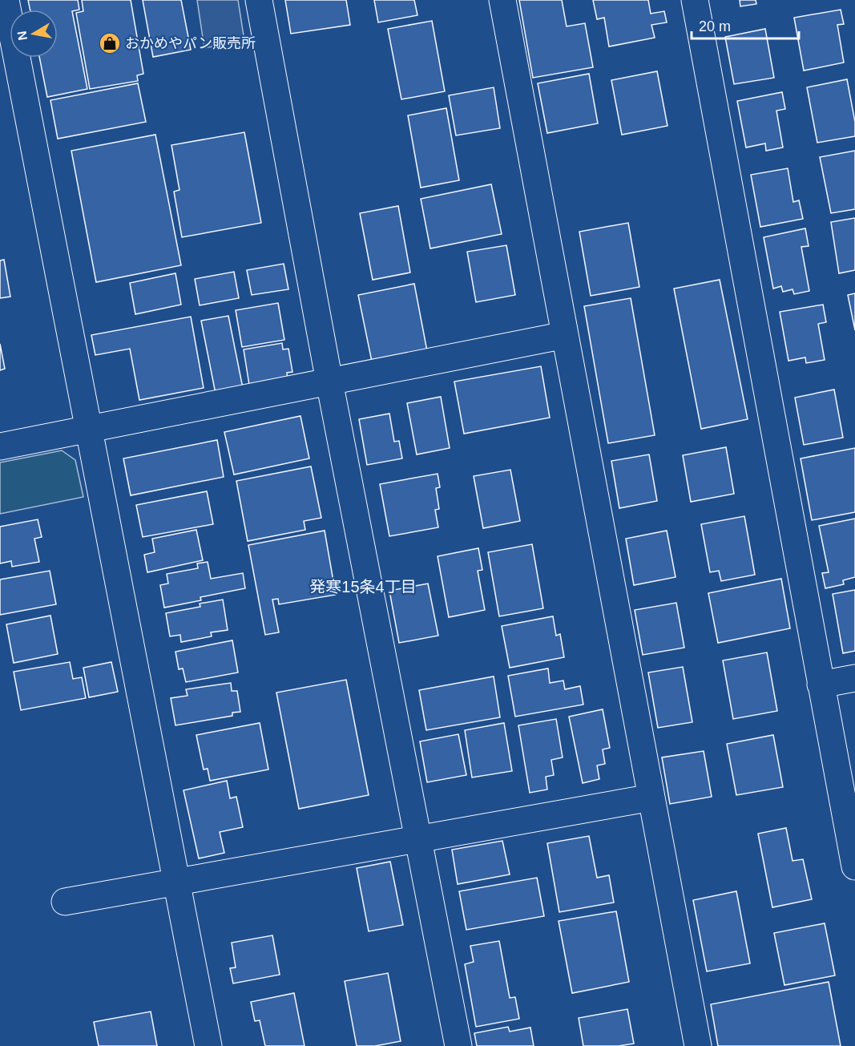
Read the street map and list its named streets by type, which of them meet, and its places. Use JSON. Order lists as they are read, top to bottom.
{
  "districts": ["発寒15条4丁目"],
  "places": {
    "shop": ["おかめやパン販売所"]
  },
  "scale_bar": "20 m",
  "north": "left"
}
